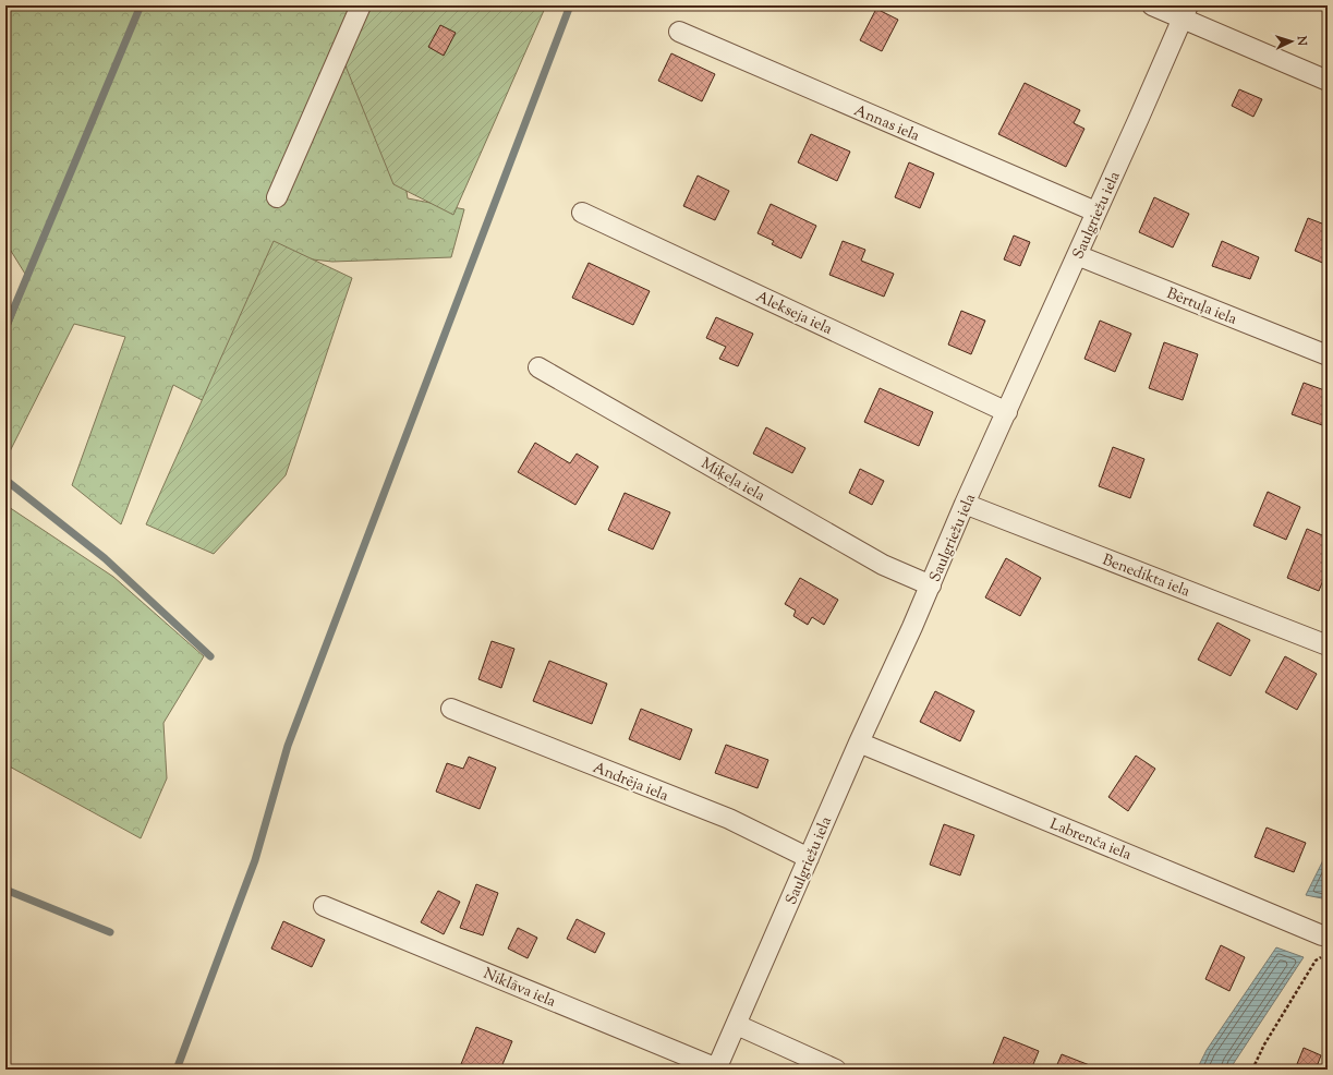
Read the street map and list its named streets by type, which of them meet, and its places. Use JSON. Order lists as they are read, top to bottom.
{
  "streets": {
    "street": [
      "Annas iela",
      "Saulgriežu iela",
      "Bērtuļa iela",
      "Alekseja iela",
      "Miķeļa iela",
      "Benedikta iela",
      "Andrēja iela",
      "Labrenča iela",
      "Niklāva iela"
    ]
  },
  "crossings": [
    ["Annas iela", "Saulgriežu iela"],
    ["Saulgriežu iela", "Bērtuļa iela"],
    ["Saulgriežu iela", "Alekseja iela"],
    ["Saulgriežu iela", "Miķeļa iela"],
    ["Saulgriežu iela", "Benedikta iela"],
    ["Saulgriežu iela", "Andrēja iela"],
    ["Saulgriežu iela", "Labrenča iela"],
    ["Saulgriežu iela", "Niklāva iela"]
  ],
  "north": "right"
}
